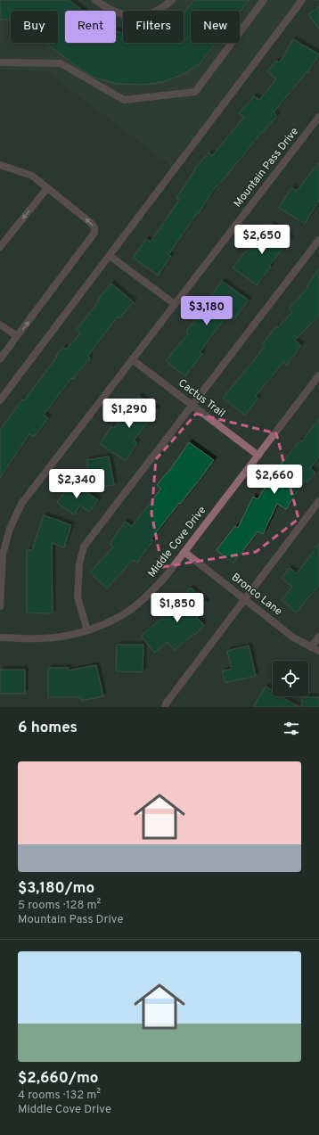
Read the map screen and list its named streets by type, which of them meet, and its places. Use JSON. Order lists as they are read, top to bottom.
{
  "streets": {
    "street": [
      "Mountain Pass Drive",
      "Cactus Trail",
      "Middle Cove Drive",
      "Bronco Lane"
    ]
  },
  "crossings": [
    ["Mountain Pass Drive", "Cactus Trail"],
    ["Cactus Trail", "Middle Cove Drive"],
    ["Middle Cove Drive", "Bronco Lane"]
  ],
  "page": {
    "chip": [
      "Buy",
      "Rent",
      "Filters",
      "New"
    ],
    "price": [
      "$2,650",
      "$3,180",
      "$1,290",
      "$2,660",
      "$2,340",
      "$1,850"
    ],
    "heading": "6 homes",
    "list": [
      {
        "name": "$3,180/mo",
        "note": "5 rooms · 128 m² · Mountain Pass Drive"
      },
      {
        "name": "$2,660/mo",
        "note": "4 rooms · 132 m² · Middle Cove Drive"
      }
    ]
  }
}
